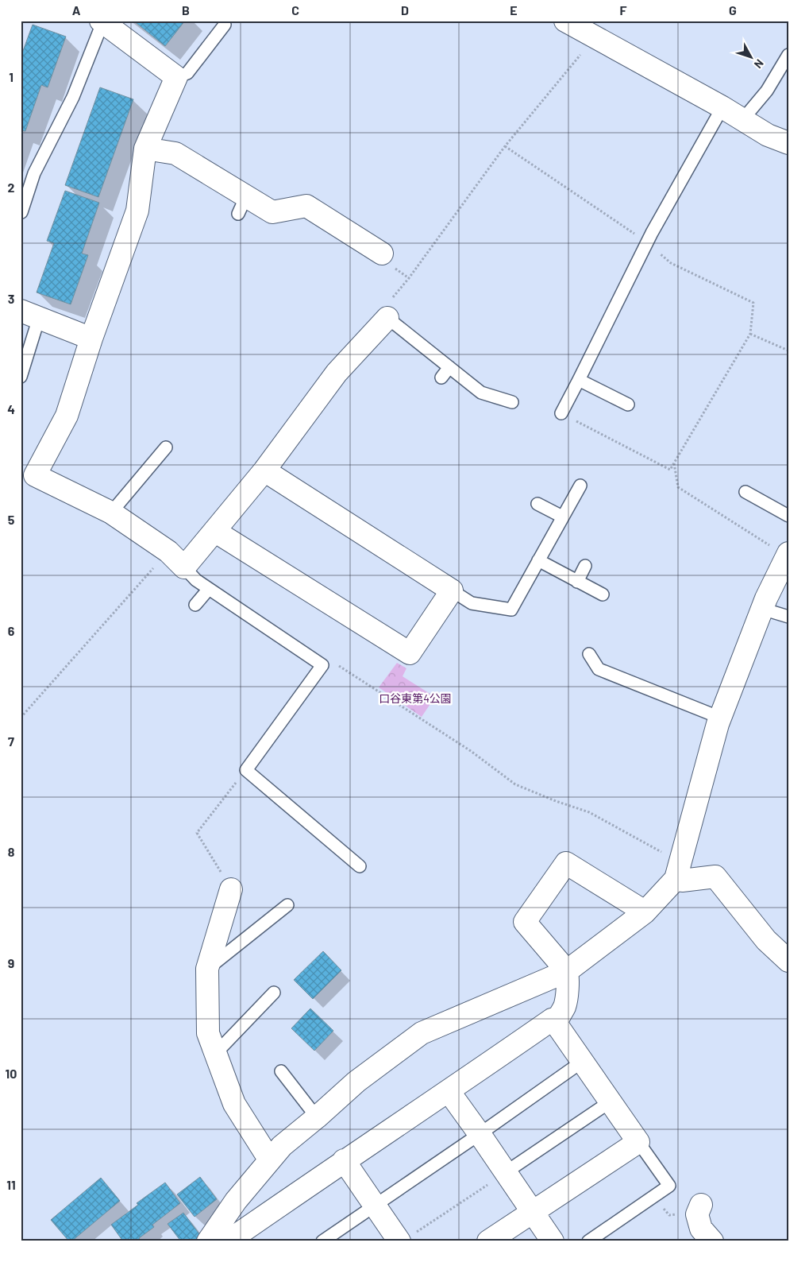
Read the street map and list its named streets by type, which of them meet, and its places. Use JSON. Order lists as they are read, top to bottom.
{
  "parks": ["口谷東第4公園"],
  "north": "bottom right",
  "grid": {
    "columns": [
      "A",
      "B",
      "C",
      "D",
      "E",
      "F",
      "G"
    ],
    "rows": [
      "1",
      "2",
      "3",
      "4",
      "5",
      "6",
      "7",
      "8",
      "9",
      "10",
      "11"
    ]
  }
}
